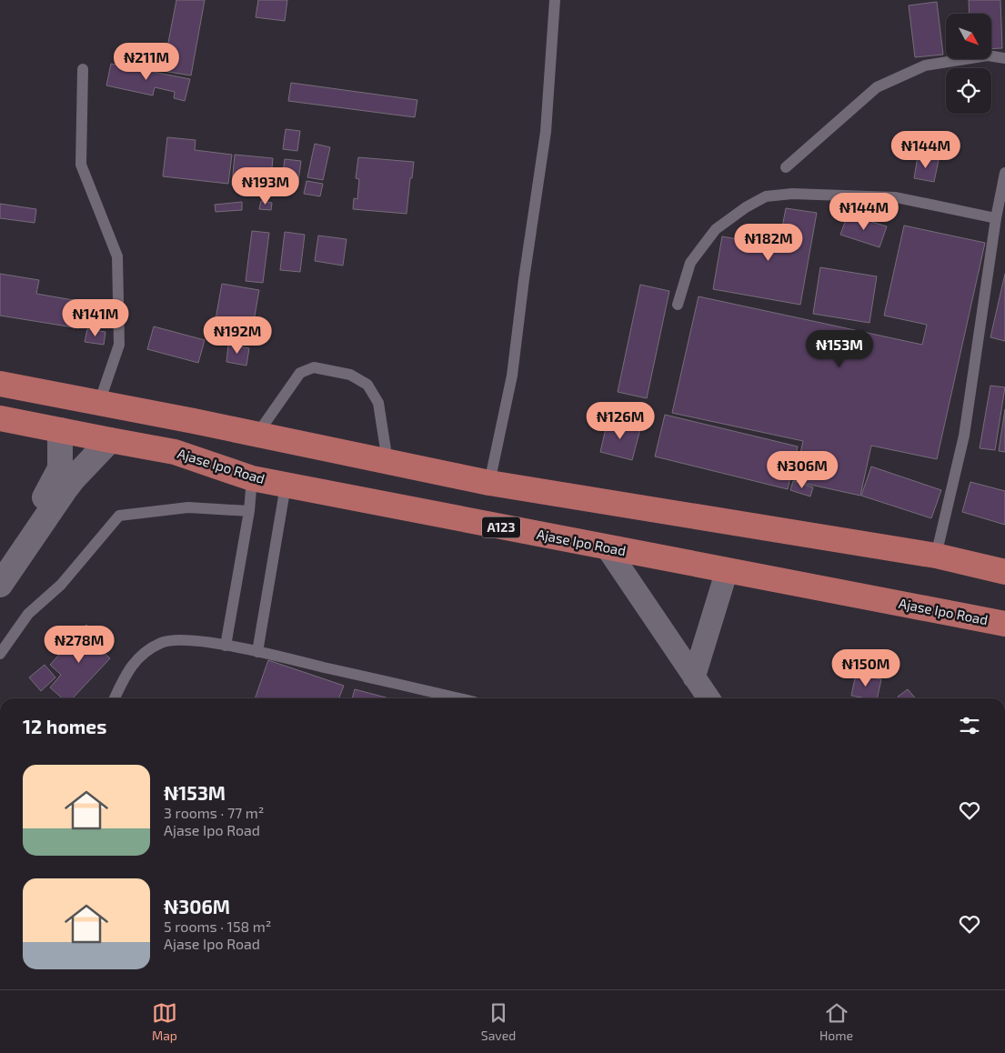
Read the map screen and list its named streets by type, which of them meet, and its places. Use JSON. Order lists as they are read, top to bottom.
{
  "streets": {
    "highway": ["Ajase Ipo Road", "A123"]
  },
  "north": "bottom right",
  "page": {
    "price": [
      "₦211M",
      "₦144M",
      "₦193M",
      "₦144M",
      "₦182M",
      "₦141M",
      "₦192M",
      "₦153M",
      "₦126M",
      "₦306M",
      "₦278M",
      "₦150M"
    ],
    "heading": "12 homes",
    "list": [
      {
        "name": "₦153M",
        "note": "3 rooms · 77 m² · Ajase Ipo Road"
      },
      {
        "name": "₦306M",
        "note": "5 rooms · 158 m² · Ajase Ipo Road"
      }
    ],
    "tabs": ["Map", "Saved", "Home"]
  }
}
